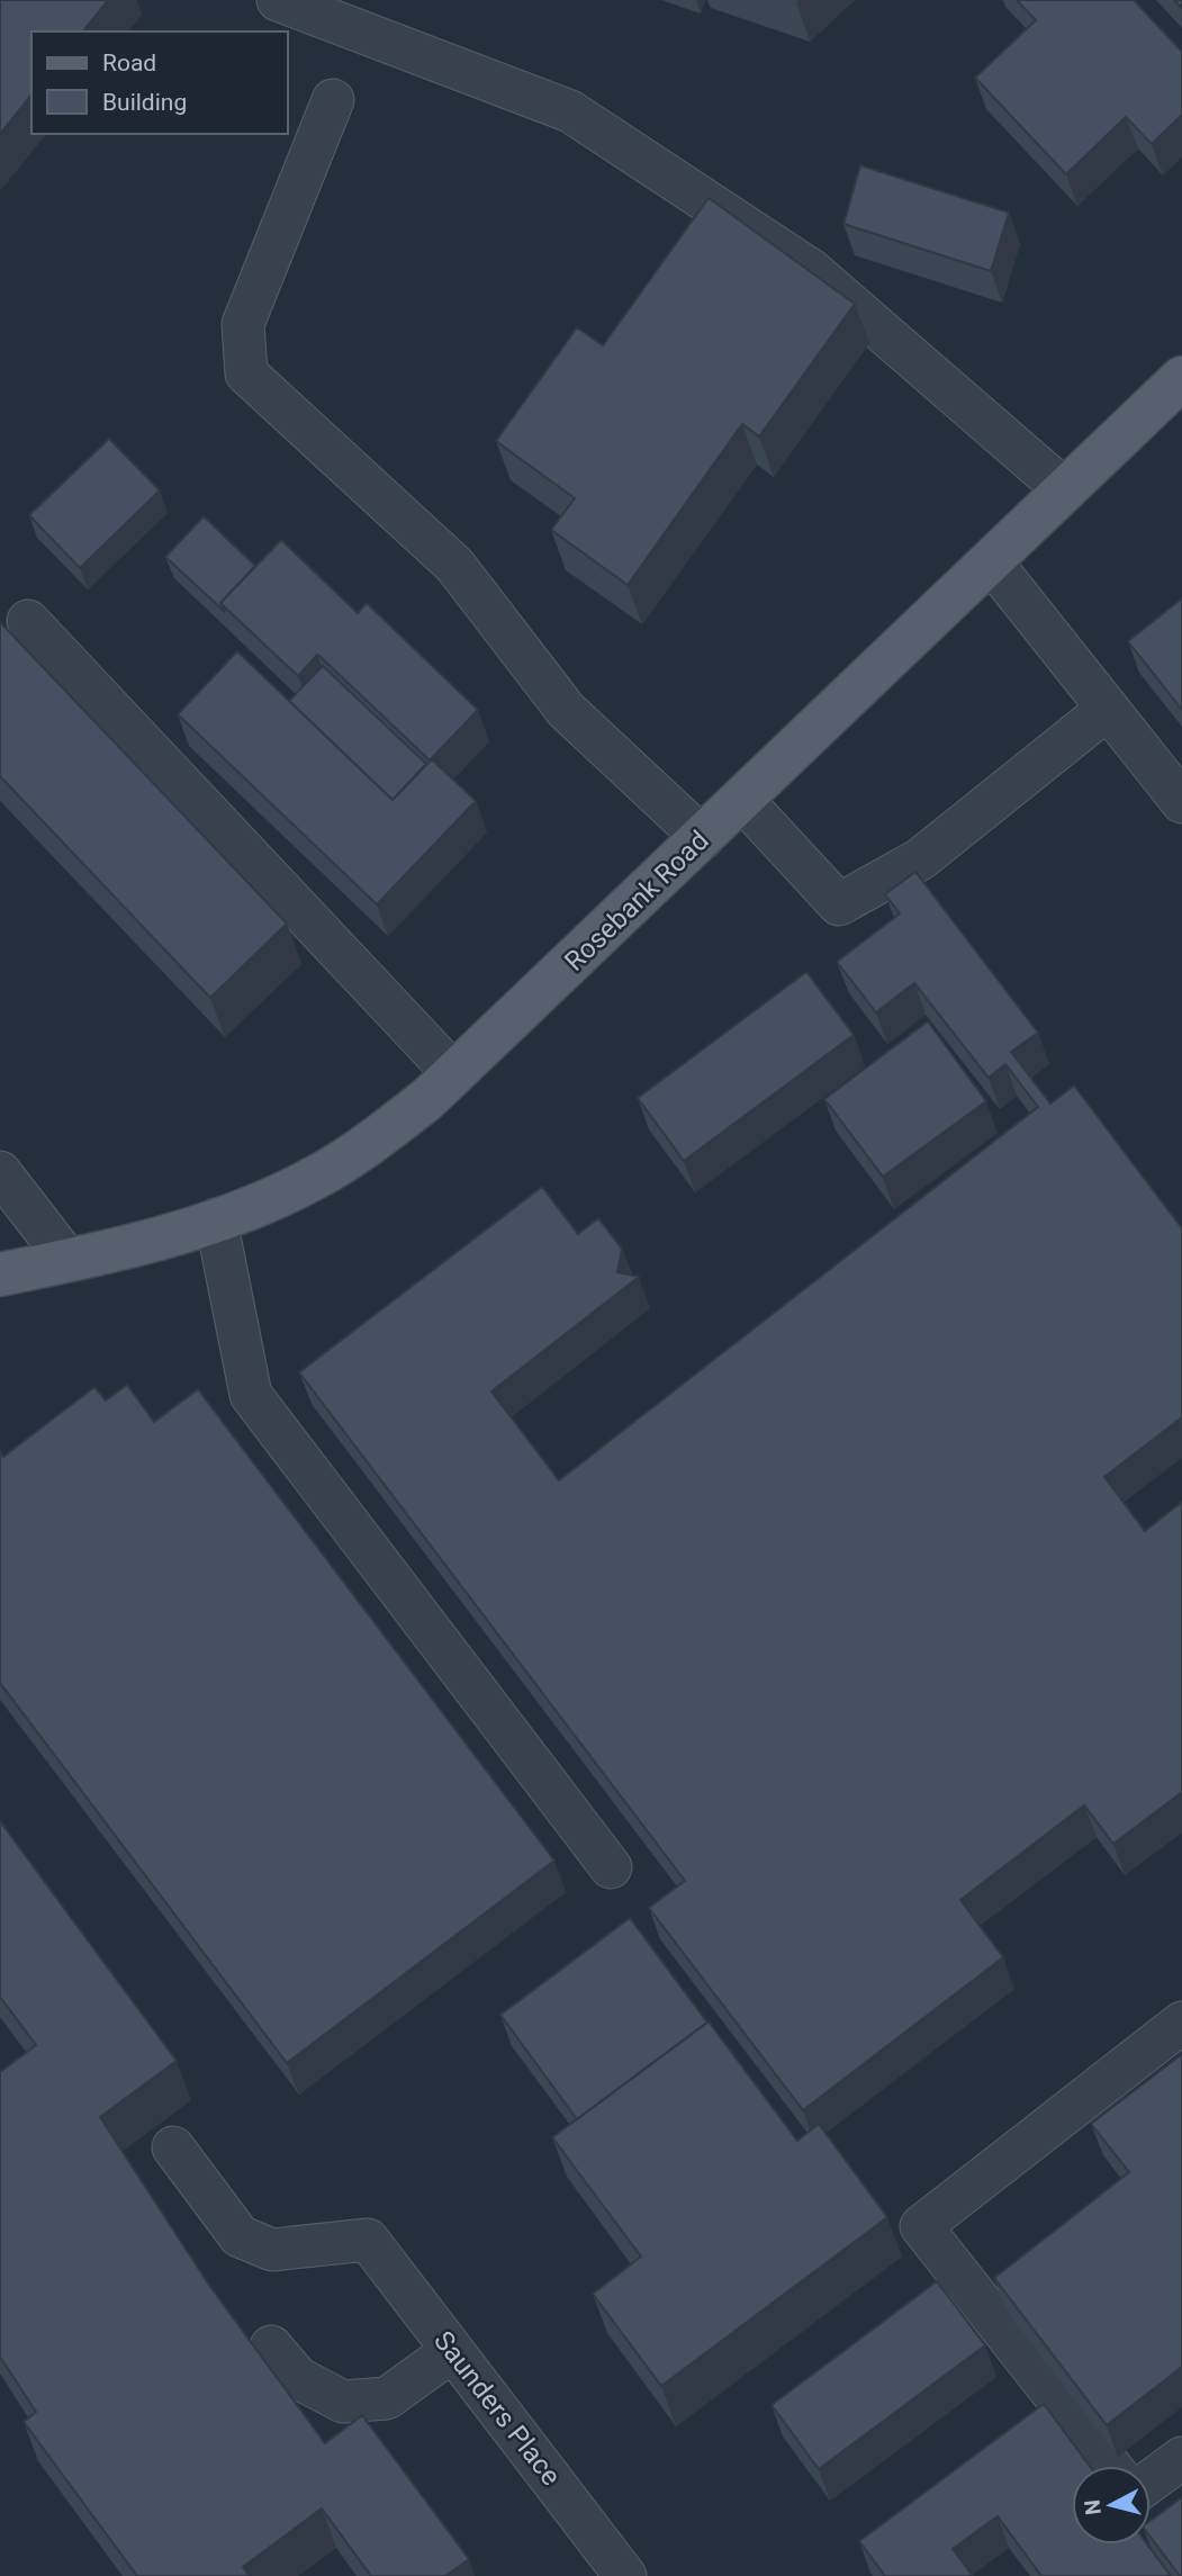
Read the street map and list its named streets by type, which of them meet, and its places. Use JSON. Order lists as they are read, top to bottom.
{
  "streets": {
    "main road": ["Rosebank Road"],
    "street": ["Saunders Place"]
  },
  "legend": ["Road", "Building"],
  "north": "left"
}
